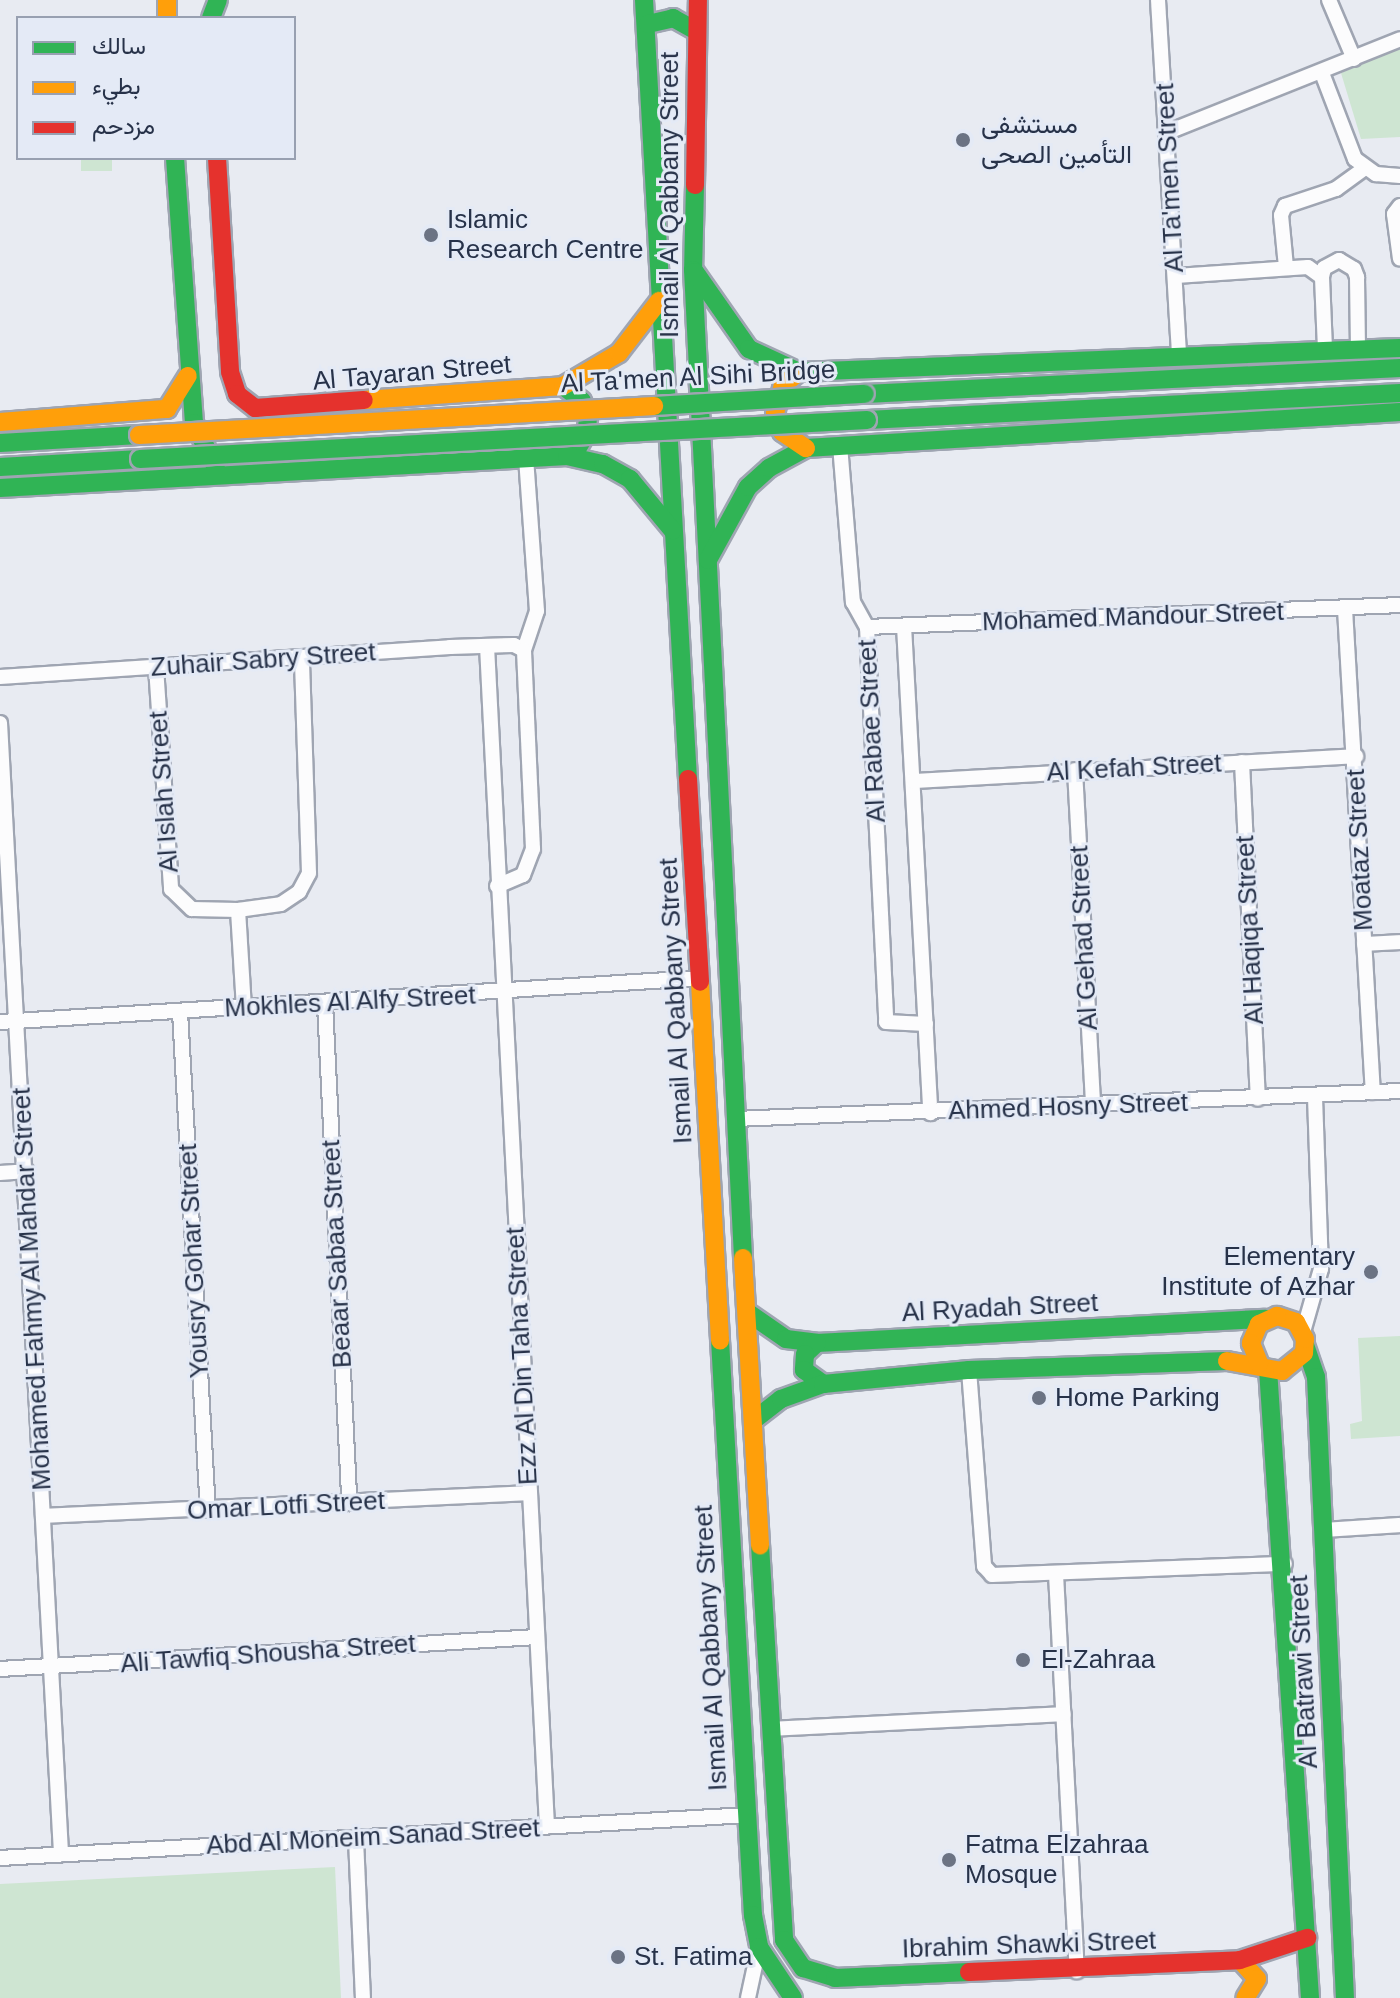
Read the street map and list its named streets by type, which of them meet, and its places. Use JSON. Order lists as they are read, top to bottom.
{
  "streets": {
    "street": [
      "Al Ta'men Street",
      "Ismail Al Qabbany Street",
      "Al Tayaran Street",
      "Al Ta'men Al Sihi Bridge",
      "Mohamed Mandour Street",
      "Zuhair Sabry Street",
      "Al Rabae Street",
      "Al Kefah Street",
      "Al Islah Street",
      "Moataz Street",
      "Al Haqiqa Street",
      "Al Gehad Street",
      "Mokhles Al Alfy Street",
      "Ahmed Hosny Street",
      "Beaar Sabaa Street",
      "Yousry Gohar Street",
      "Mohamed Fahmy Al Mahdar Street",
      "Al Ryadah Street",
      "Ezz Al Din Taha Street",
      "Omar Lotfi Street",
      "Ali Tawfiq Shousha Street",
      "Al Batrawi Street",
      "Abd Al Moneim Sanad Street",
      "Ibrahim Shawki Street"
    ]
  },
  "crossings": [
    ["Ismail Al Qabbany Street", "Al Tayaran Street"],
    ["Ismail Al Qabbany Street", "Mokhles Al Alfy Street"],
    ["Ismail Al Qabbany Street", "Ahmed Hosny Street"],
    ["Ismail Al Qabbany Street", "Al Ryadah Street"],
    ["Ismail Al Qabbany Street", "Abd Al Moneim Sanad Street"],
    ["Ismail Al Qabbany Street", "Ibrahim Shawki Street"],
    ["Mohamed Mandour Street", "Al Rabae Street"],
    ["Mohamed Mandour Street", "Moataz Street"],
    ["Zuhair Sabry Street", "Al Islah Street"],
    ["Zuhair Sabry Street", "Ezz Al Din Taha Street"],
    ["Al Rabae Street", "Al Kefah Street"],
    ["Al Rabae Street", "Ahmed Hosny Street"],
    ["Al Kefah Street", "Moataz Street"],
    ["Al Kefah Street", "Al Haqiqa Street"],
    ["Al Kefah Street", "Al Gehad Street"],
    ["Moataz Street", "Ahmed Hosny Street"],
    ["Al Haqiqa Street", "Ahmed Hosny Street"],
    ["Al Gehad Street", "Ahmed Hosny Street"],
    ["Mokhles Al Alfy Street", "Beaar Sabaa Street"],
    ["Mokhles Al Alfy Street", "Yousry Gohar Street"],
    ["Mokhles Al Alfy Street", "Mohamed Fahmy Al Mahdar Street"],
    ["Mokhles Al Alfy Street", "Ezz Al Din Taha Street"],
    ["Beaar Sabaa Street", "Omar Lotfi Street"],
    ["Yousry Gohar Street", "Omar Lotfi Street"],
    ["Mohamed Fahmy Al Mahdar Street", "Omar Lotfi Street"],
    ["Mohamed Fahmy Al Mahdar Street", "Ali Tawfiq Shousha Street"],
    ["Mohamed Fahmy Al Mahdar Street", "Abd Al Moneim Sanad Street"],
    ["Al Ryadah Street", "Al Batrawi Street"],
    ["Ezz Al Din Taha Street", "Omar Lotfi Street"],
    ["Ezz Al Din Taha Street", "Ali Tawfiq Shousha Street"],
    ["Ezz Al Din Taha Street", "Abd Al Moneim Sanad Street"],
    ["Al Batrawi Street", "Ibrahim Shawki Street"]
  ],
  "places": [
    "مستشفى التأمين الصحى",
    "Islamic Research Centre",
    "Elementary Institute of Azhar",
    "Home Parking",
    "El-Zahraa",
    "Fatma Elzahraa Mosque",
    "St. Fatima"
  ],
  "legend": ["سالك", "بطيء", "مزدحم"]
}
